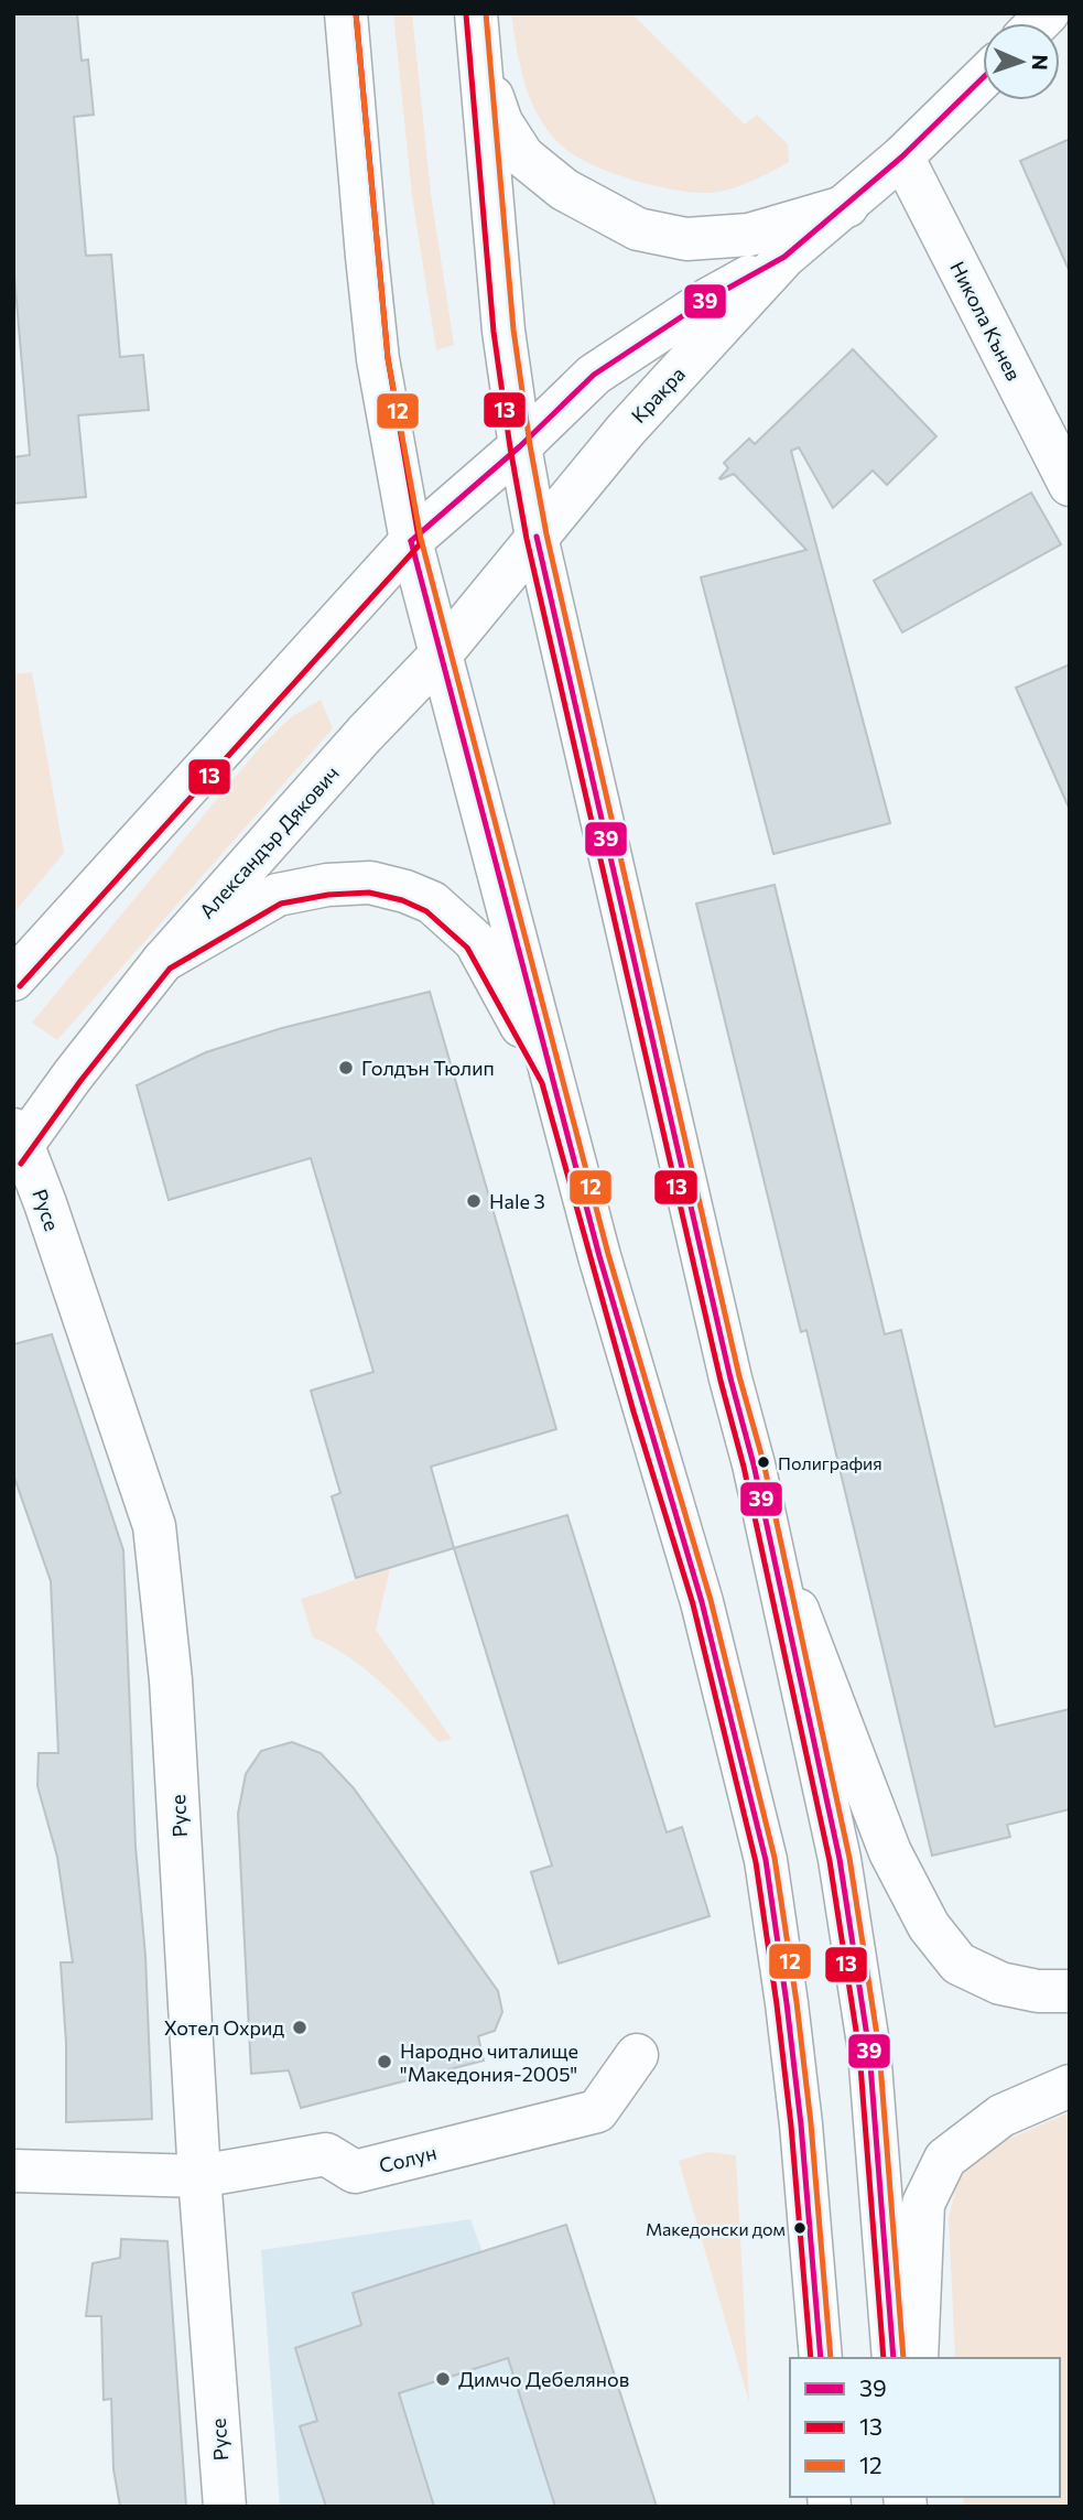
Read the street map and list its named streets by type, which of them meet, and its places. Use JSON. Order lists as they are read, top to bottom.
{
  "streets": {
    "street": [
      "Никола Кънев",
      "Кракра",
      "Александър Дякович",
      "Русе",
      "Солун"
    ]
  },
  "crossings": [
    ["Никола Кънев", "Кракра"],
    ["Кракра", "Александър Дякович"],
    ["Александър Дякович", "Русе"],
    ["Русе", "Солун"]
  ],
  "places": [
    "Голдън Тюлип",
    "Hale 3",
    "Полиграфия",
    "Хотел Охрид",
    "Народно читалище \"Македония-2005\"",
    "Македонски дом",
    "Димчо Дебелянов"
  ],
  "lines": ["transit line 13", "transit line 12", "transit line 39"],
  "legend": ["39", "13", "12"],
  "north": "right"
}
